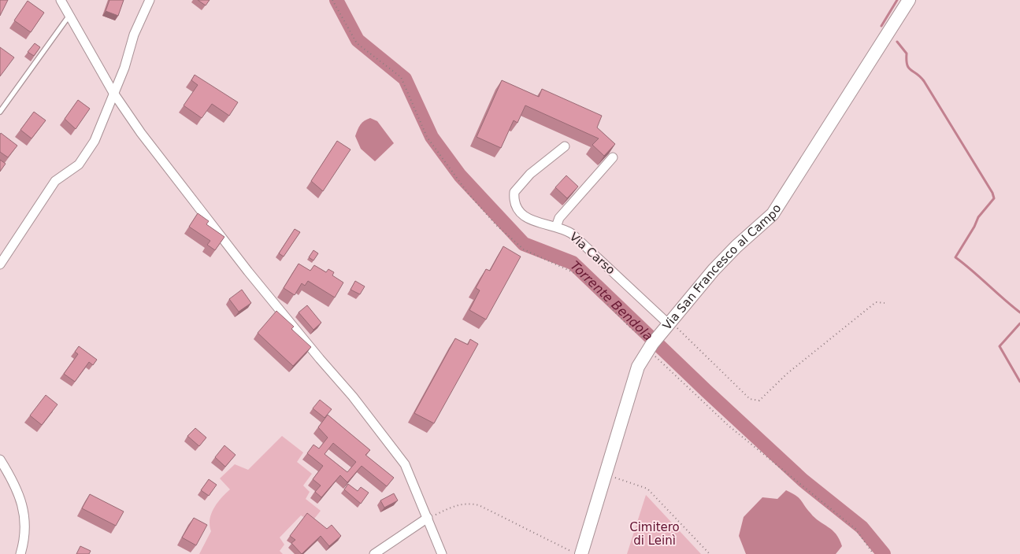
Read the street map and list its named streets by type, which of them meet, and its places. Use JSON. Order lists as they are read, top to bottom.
{
  "streets": {
    "street": ["Via Carso", "Via San Francesco al Campo"]
  },
  "crossings": [
    ["Via Carso", "Via San Francesco al Campo"]
  ],
  "water": ["Torrente Bendola"],
  "parks": ["Cimitero di Leinì"]
}
